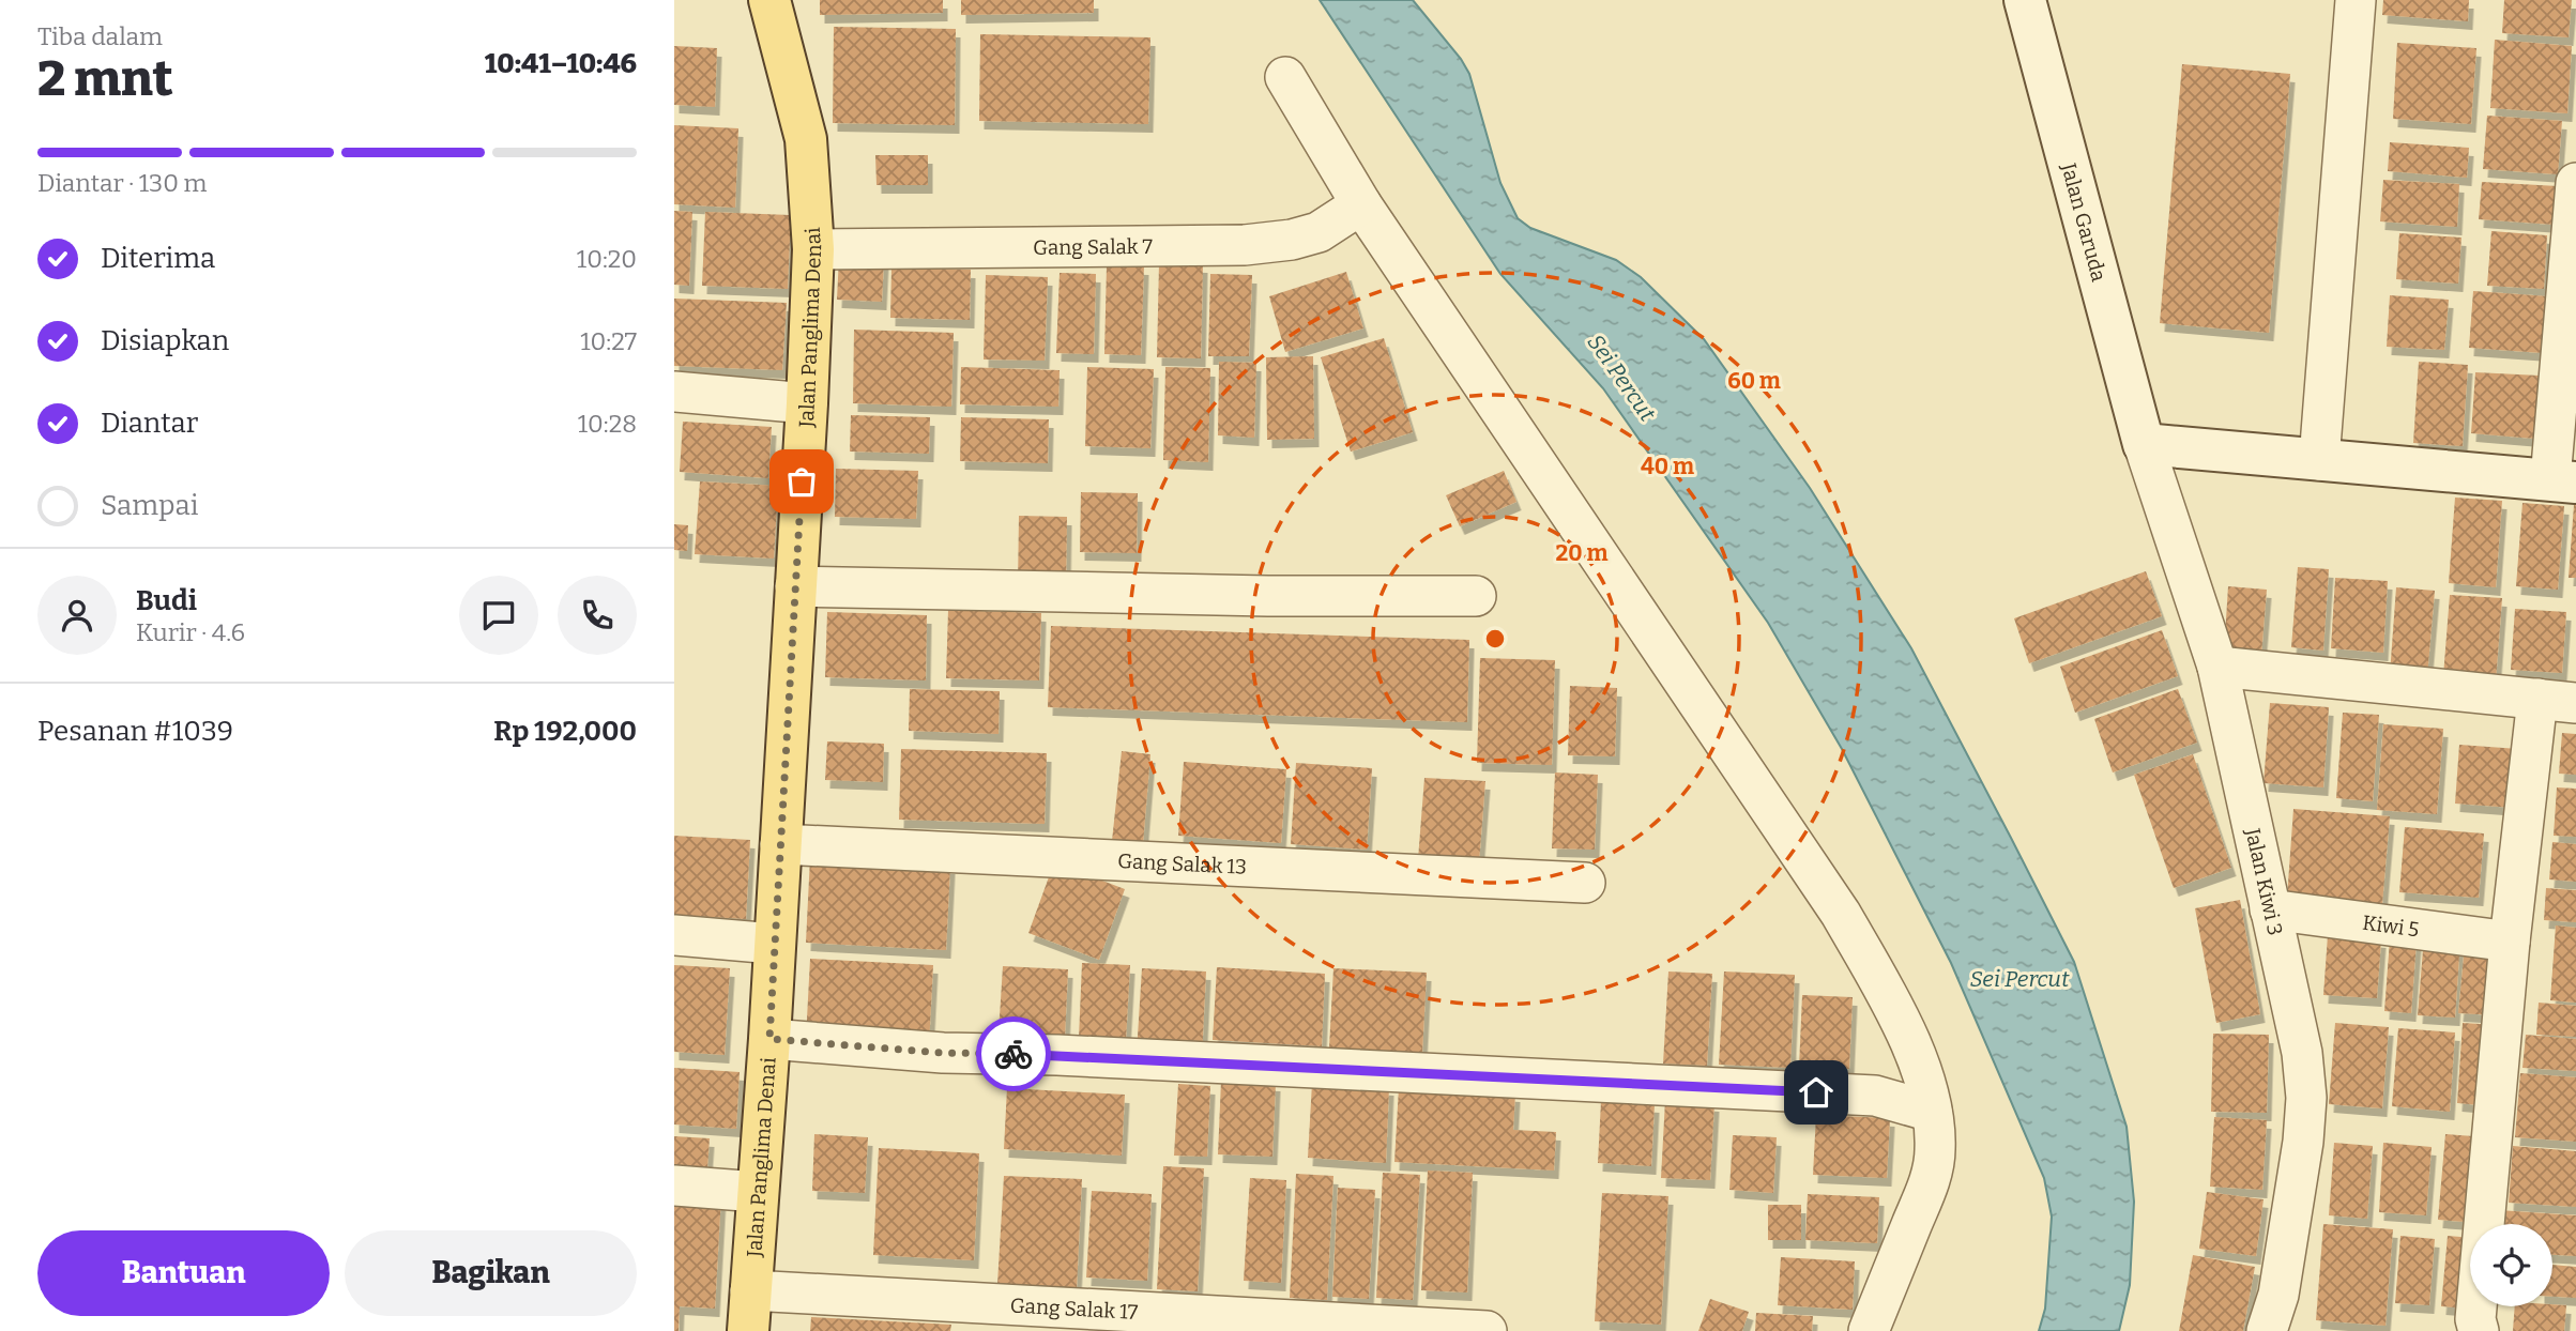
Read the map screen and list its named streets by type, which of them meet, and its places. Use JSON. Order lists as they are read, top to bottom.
{
  "streets": {
    "main road": ["Jalan Panglima Denai"],
    "street": [
      "Jalan Garuda",
      "Gang Salak 7",
      "Gang Salak 13",
      "Jalan Kiwi 3",
      "Kiwi 5",
      "Gang Salak 17"
    ]
  },
  "crossings": [
    ["Jalan Garuda", "Jalan Kiwi 3"],
    ["Gang Salak 7", "Jalan Panglima Denai"],
    ["Jalan Panglima Denai", "Gang Salak 13"],
    ["Jalan Panglima Denai", "Gang Salak 17"],
    ["Jalan Kiwi 3", "Kiwi 5"]
  ],
  "water": ["Sei Percut"],
  "page": {
    "heading": ["2 mnt", "Tiba dalam", "10:41–10:46"],
    "panel": [
      "Budi",
      "Kurir · 4.6",
      "Pesanan #1039",
      "Rp 192,000"
    ],
    "bar": "Diantar · 130 m",
    "list": [
      ["Diterima", "10:20"],
      ["Disiapkan", "10:27"],
      ["Diantar", "10:28"],
      "Sampai"
    ],
    "buttons": ["Bantuan", "Bagikan"]
  },
  "rings": ["60 m", "40 m", "20 m"]
}
